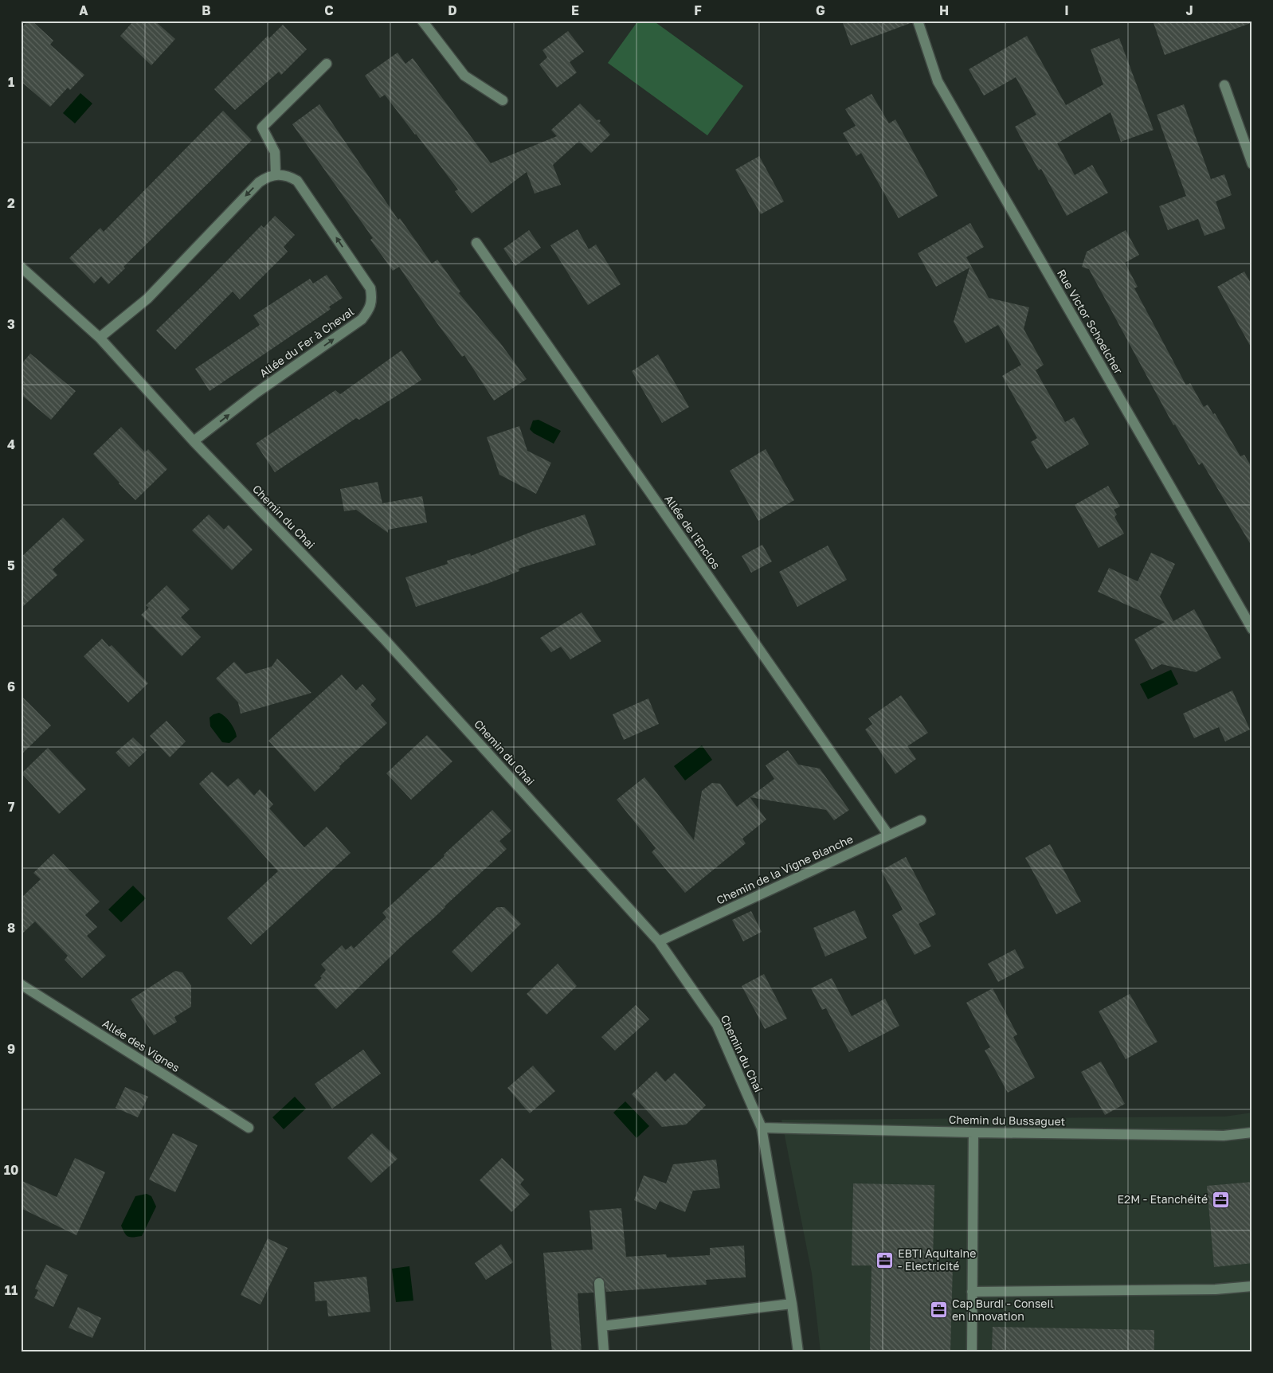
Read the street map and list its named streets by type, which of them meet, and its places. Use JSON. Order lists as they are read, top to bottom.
{
  "streets": {
    "street": [
      "Rue Victor Schoelcher",
      "Allée du Fer à Cheval",
      "Chemin du Chai",
      "Allée de l'Enclos",
      "Chemin de la Vigne Blanche",
      "Allée des Vignes",
      "Chemin du Bussaguet"
    ]
  },
  "crossings": [
    ["Allée du Fer à Cheval", "Chemin du Chai"],
    ["Chemin du Chai", "Chemin de la Vigne Blanche"],
    ["Chemin du Chai", "Chemin du Bussaguet"],
    ["Allée de l'Enclos", "Chemin de la Vigne Blanche"]
  ],
  "places": {
    "office": ["E2M - Etanchéité", "EBTI Aquitaine - Electricité", "Cap Burdi - Conseil en innovation"]
  },
  "grid": {
    "columns": [
      "A",
      "B",
      "C",
      "D",
      "E",
      "F",
      "G",
      "H",
      "I",
      "J"
    ],
    "rows": [
      "1",
      "2",
      "3",
      "4",
      "5",
      "6",
      "7",
      "8",
      "9",
      "10",
      "11"
    ]
  }
}
